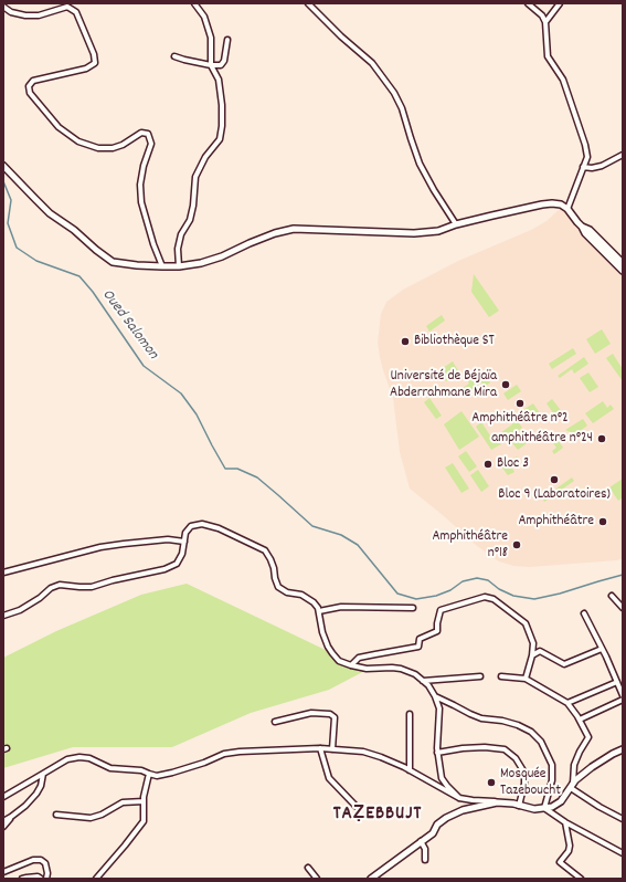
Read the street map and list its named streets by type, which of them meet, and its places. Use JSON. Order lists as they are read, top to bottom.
{
  "districts": ["TAẒEBBUJT"],
  "water": ["Oued Salomon"],
  "places": [
    "Bibliothèque ST",
    "Université de Béjaïa Abderrahmane Mira",
    "Amphithéâtre n°2",
    "amphithéâtre n°24",
    "Bloc 3",
    "Bloc 9 (Laboratoires)",
    "Amphithéâtre",
    "Amphithéâtre n°18",
    "Mosquée Tazeboucht"
  ]
}
